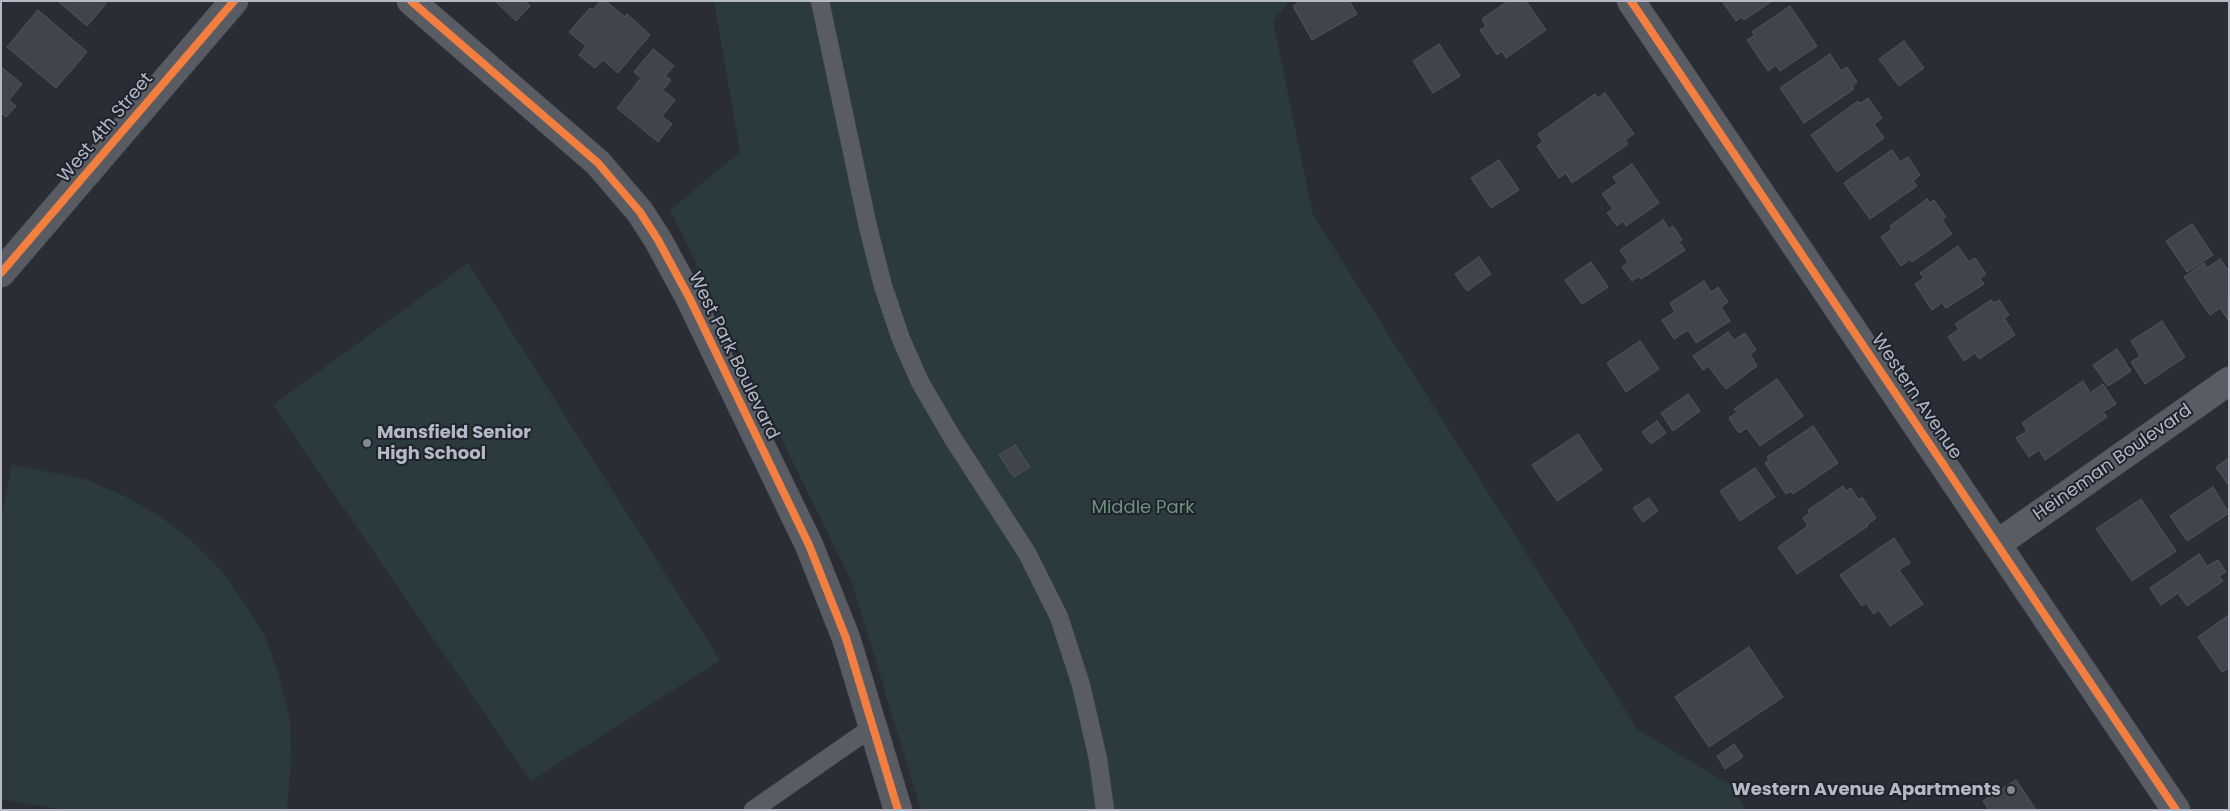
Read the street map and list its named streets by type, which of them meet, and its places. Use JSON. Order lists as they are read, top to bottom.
{
  "streets": {
    "main road": ["West 4th Street"],
    "street": ["West Park Boulevard", "Western Avenue", "Heineman Boulevard"]
  },
  "crossings": [
    ["Western Avenue", "Heineman Boulevard"]
  ],
  "parks": ["Middle Park"],
  "places": ["Mansfield Senior High School", "Western Avenue Apartments"]
}
